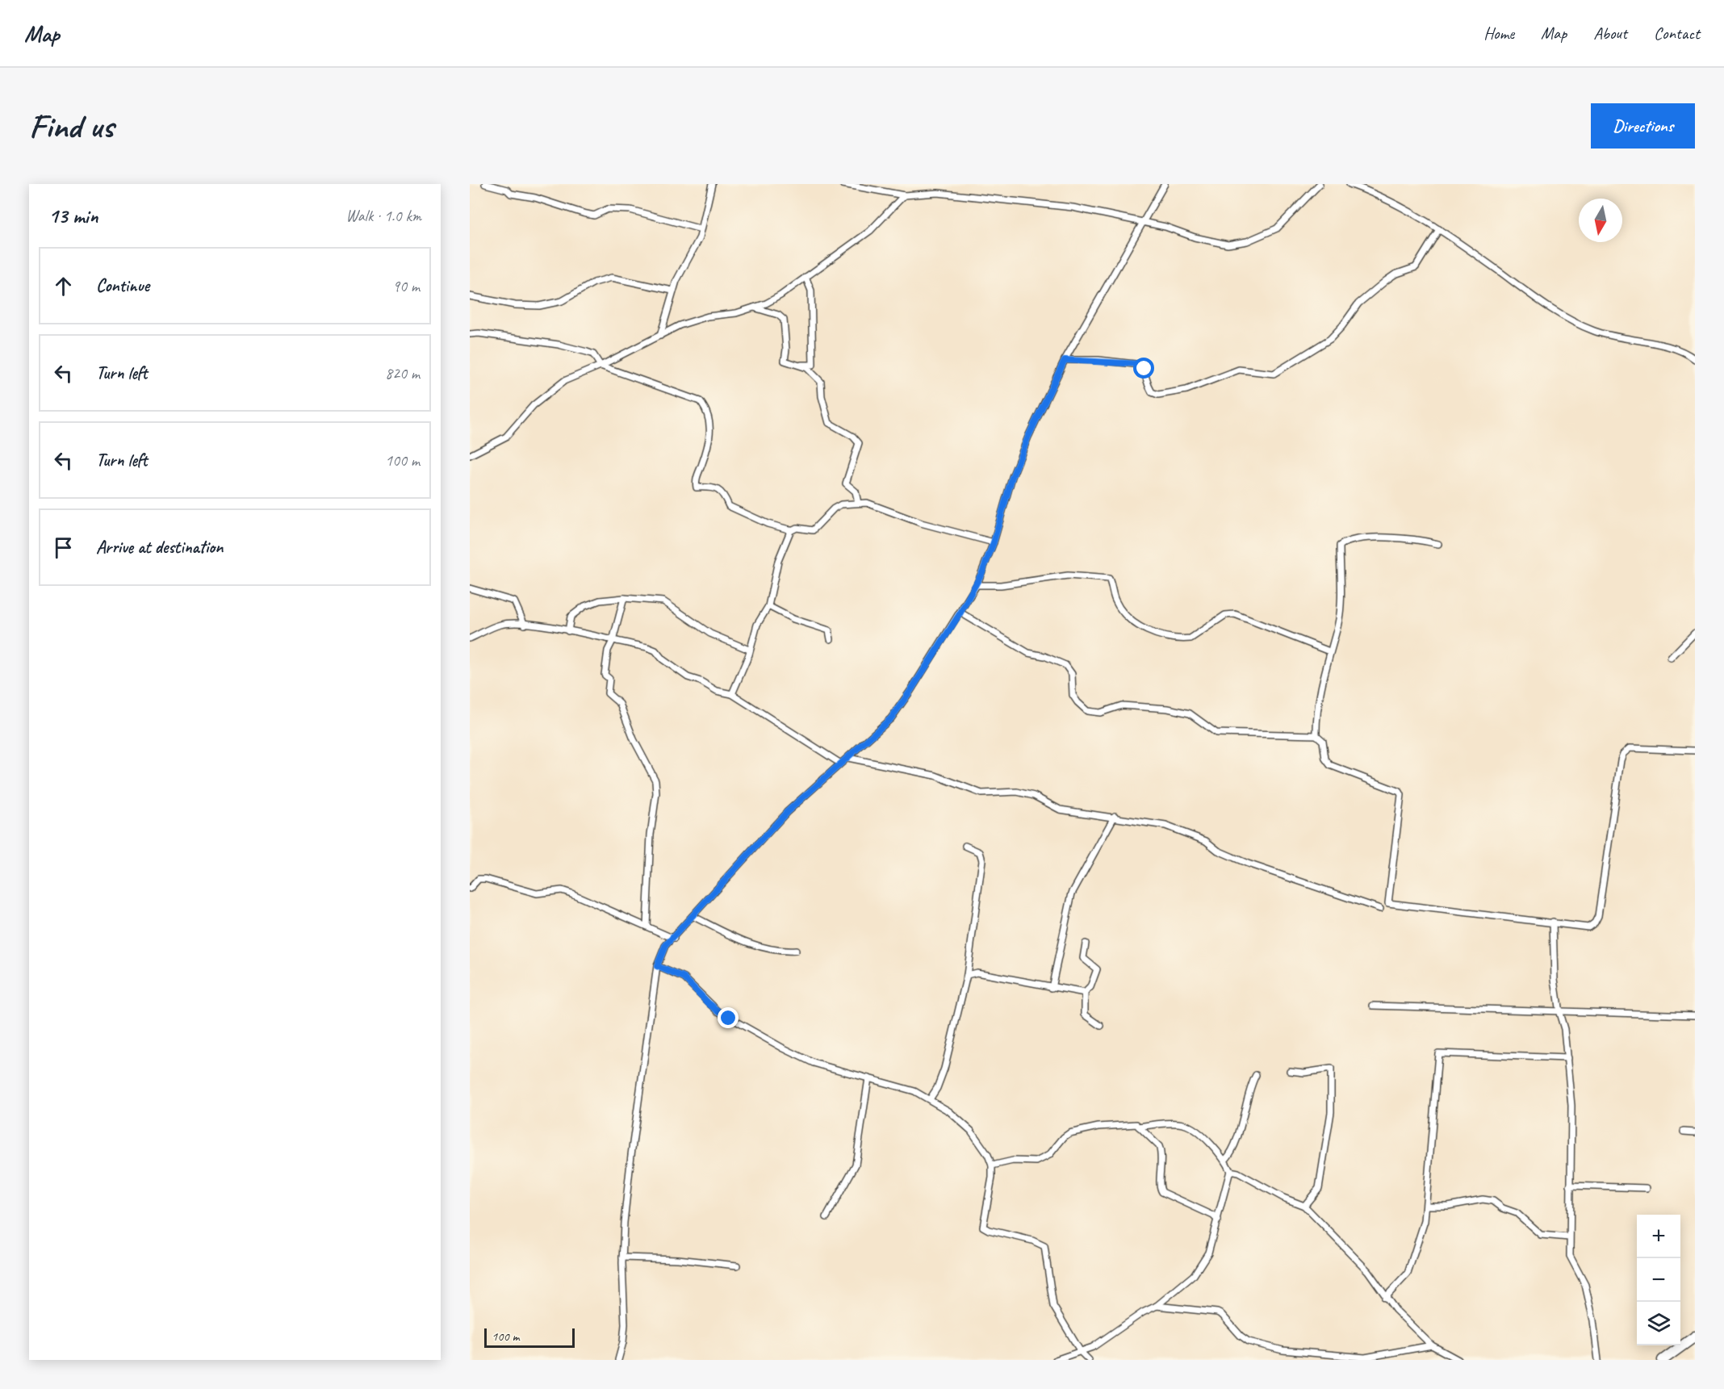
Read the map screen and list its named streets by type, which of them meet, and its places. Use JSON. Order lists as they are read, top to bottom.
{
  "scale_bar": "100 m",
  "north": "bottom",
  "page": {
    "header": "Map",
    "nav": [
      "Home",
      "Map",
      "About",
      "Contact"
    ],
    "buttons": "Directions",
    "title": "Find us",
    "heading": ["13 min", "Walk · 1.0 km"],
    "list": [
      ["Continue", "90 m"],
      ["Turn left", "820 m"],
      ["Turn left", "100 m"],
      "Arrive at destination"
    ],
    "map_buttons": ["+", "−"],
    "scale": "100 m"
  }
}
